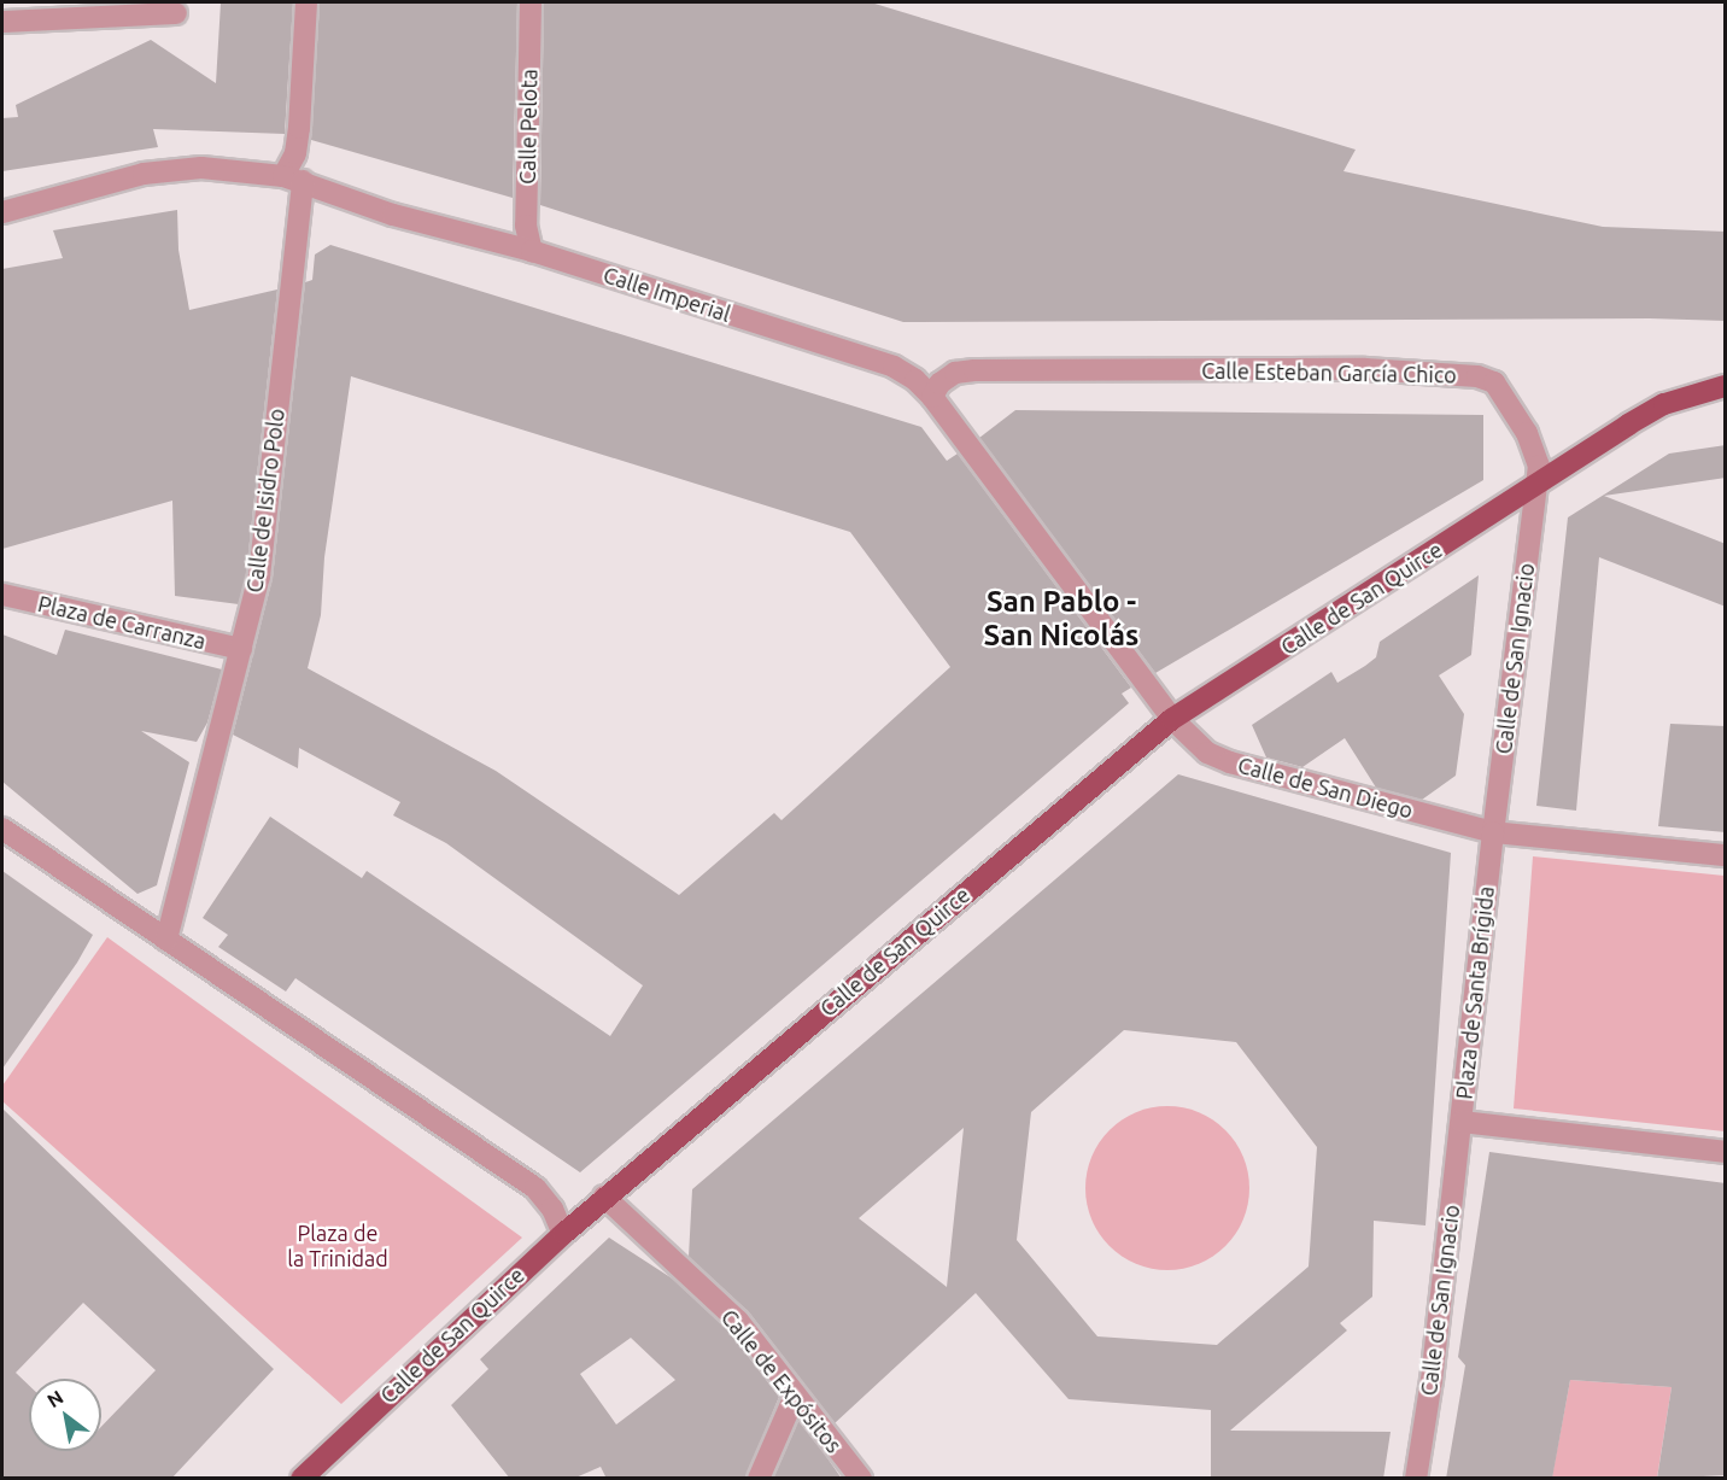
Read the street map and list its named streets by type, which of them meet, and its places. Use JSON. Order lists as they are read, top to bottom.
{
  "streets": {
    "main road": ["Calle de San Quirce"],
    "street": [
      "Calle Pelota",
      "Calle Imperial",
      "Calle Esteban García Chico",
      "Calle de Isidro Polo",
      "Plaza de Carranza",
      "Calle de San Ignacio",
      "Calle de San Diego",
      "Plaza de Santa Brígida",
      "Calle de Expósitos"
    ]
  },
  "crossings": [
    ["Calle Pelota", "Calle Imperial"],
    ["Calle Imperial", "Calle Esteban García Chico"],
    ["Calle Imperial", "Calle de Isidro Polo"],
    ["Calle Imperial", "Calle de San Quirce"],
    ["Calle Imperial", "Calle de San Diego"],
    ["Calle Esteban García Chico", "Calle de San Quirce"],
    ["Calle Esteban García Chico", "Calle de San Ignacio"],
    ["Calle de Isidro Polo", "Plaza de Carranza"],
    ["Calle de San Quirce", "Calle de San Ignacio"],
    ["Calle de San Quirce", "Calle de San Diego"],
    ["Calle de San Quirce", "Calle de Expósitos"],
    ["Calle de San Ignacio", "Calle de San Diego"],
    ["Calle de San Ignacio", "Plaza de Santa Brígida"],
    ["Calle de San Diego", "Plaza de Santa Brígida"]
  ],
  "districts": ["San Pablo - San Nicolás"],
  "parks": ["Plaza de la Trinidad"],
  "north": "top left"
}
